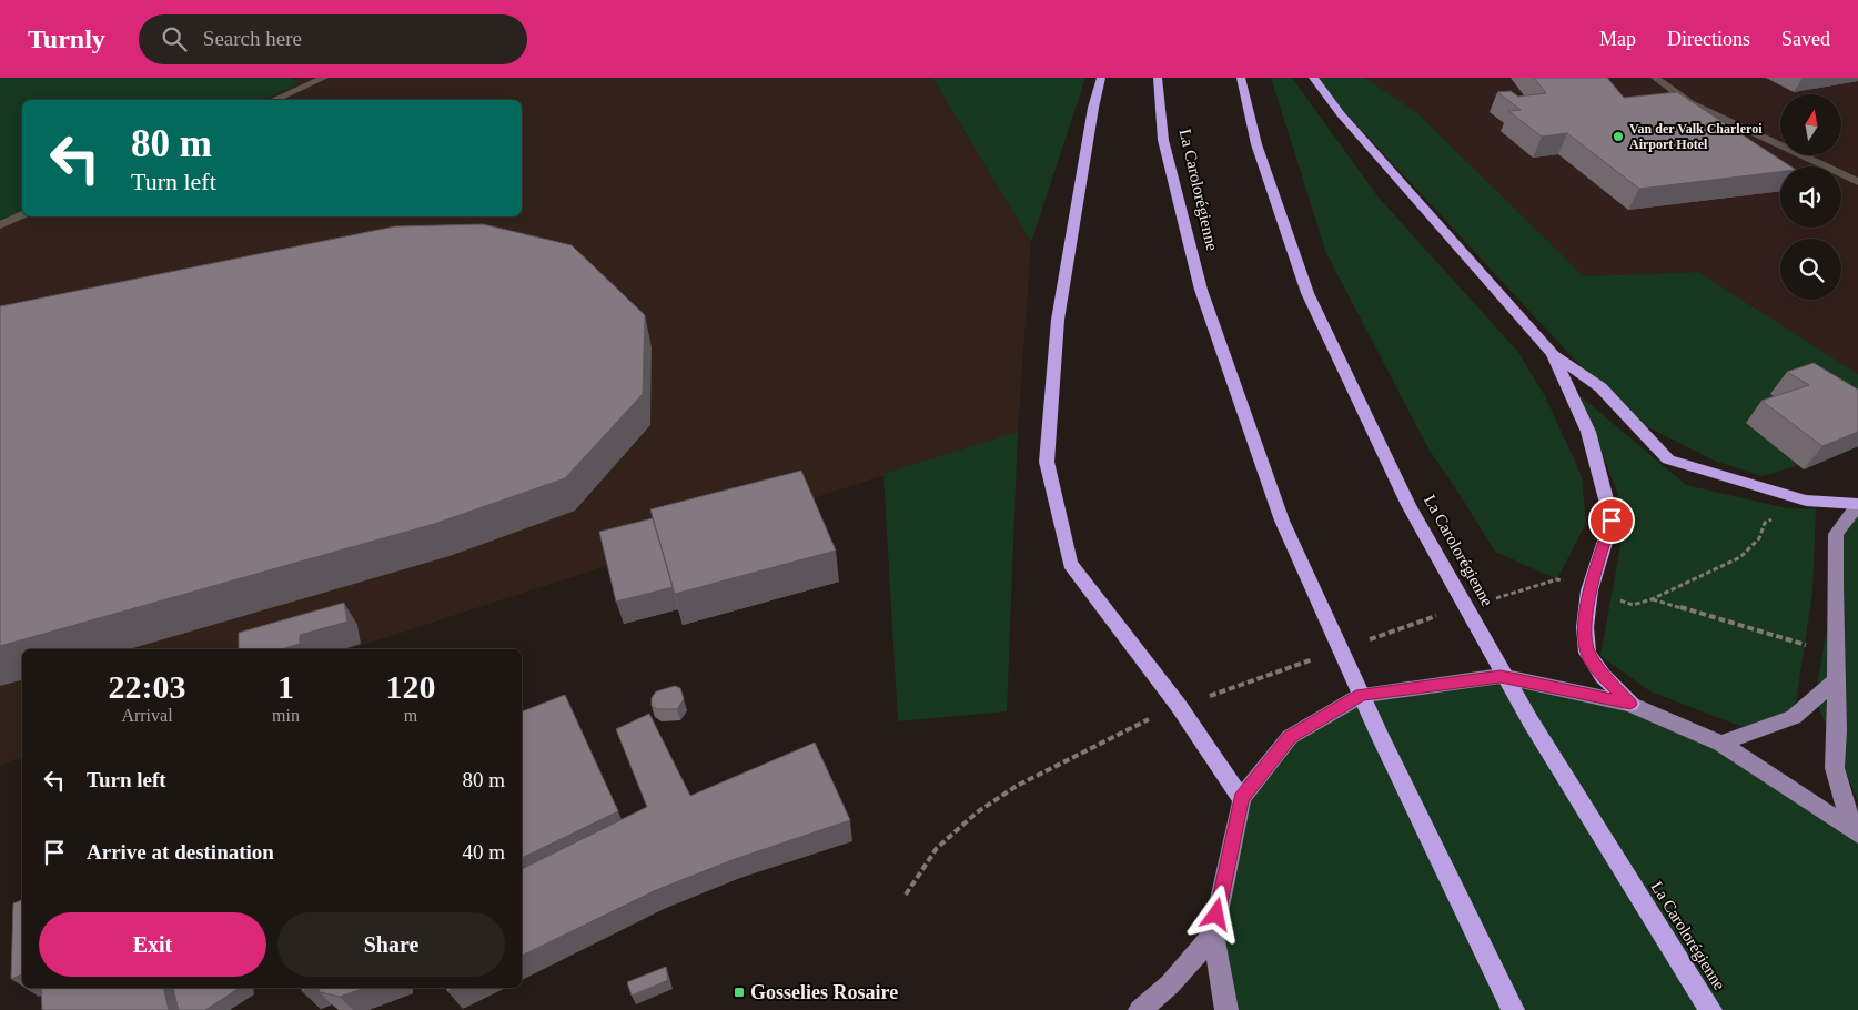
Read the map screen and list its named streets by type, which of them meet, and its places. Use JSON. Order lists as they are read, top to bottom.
{
  "streets": {
    "highway": ["La Carolorégienne"]
  },
  "places": {
    "other": ["Van der Valk Charleroi Airport Hotel"],
    "transit": ["Gosselies Rosaire"]
  },
  "north": "top",
  "page": {
    "header": "Turnly",
    "search": "Search here",
    "nav": ["Map", "Directions", "Saved"],
    "turn": ["80 m", "Turn left"],
    "eta": [
      "22:03",
      "Arrival",
      "1",
      "min",
      "120",
      "m"
    ],
    "list": [
      {
        "name": "Turn left",
        "value": "80 m"
      },
      {
        "name": "Arrive at destination",
        "value": "40 m"
      }
    ],
    "buttons": ["Exit", "Share"]
  }
}
